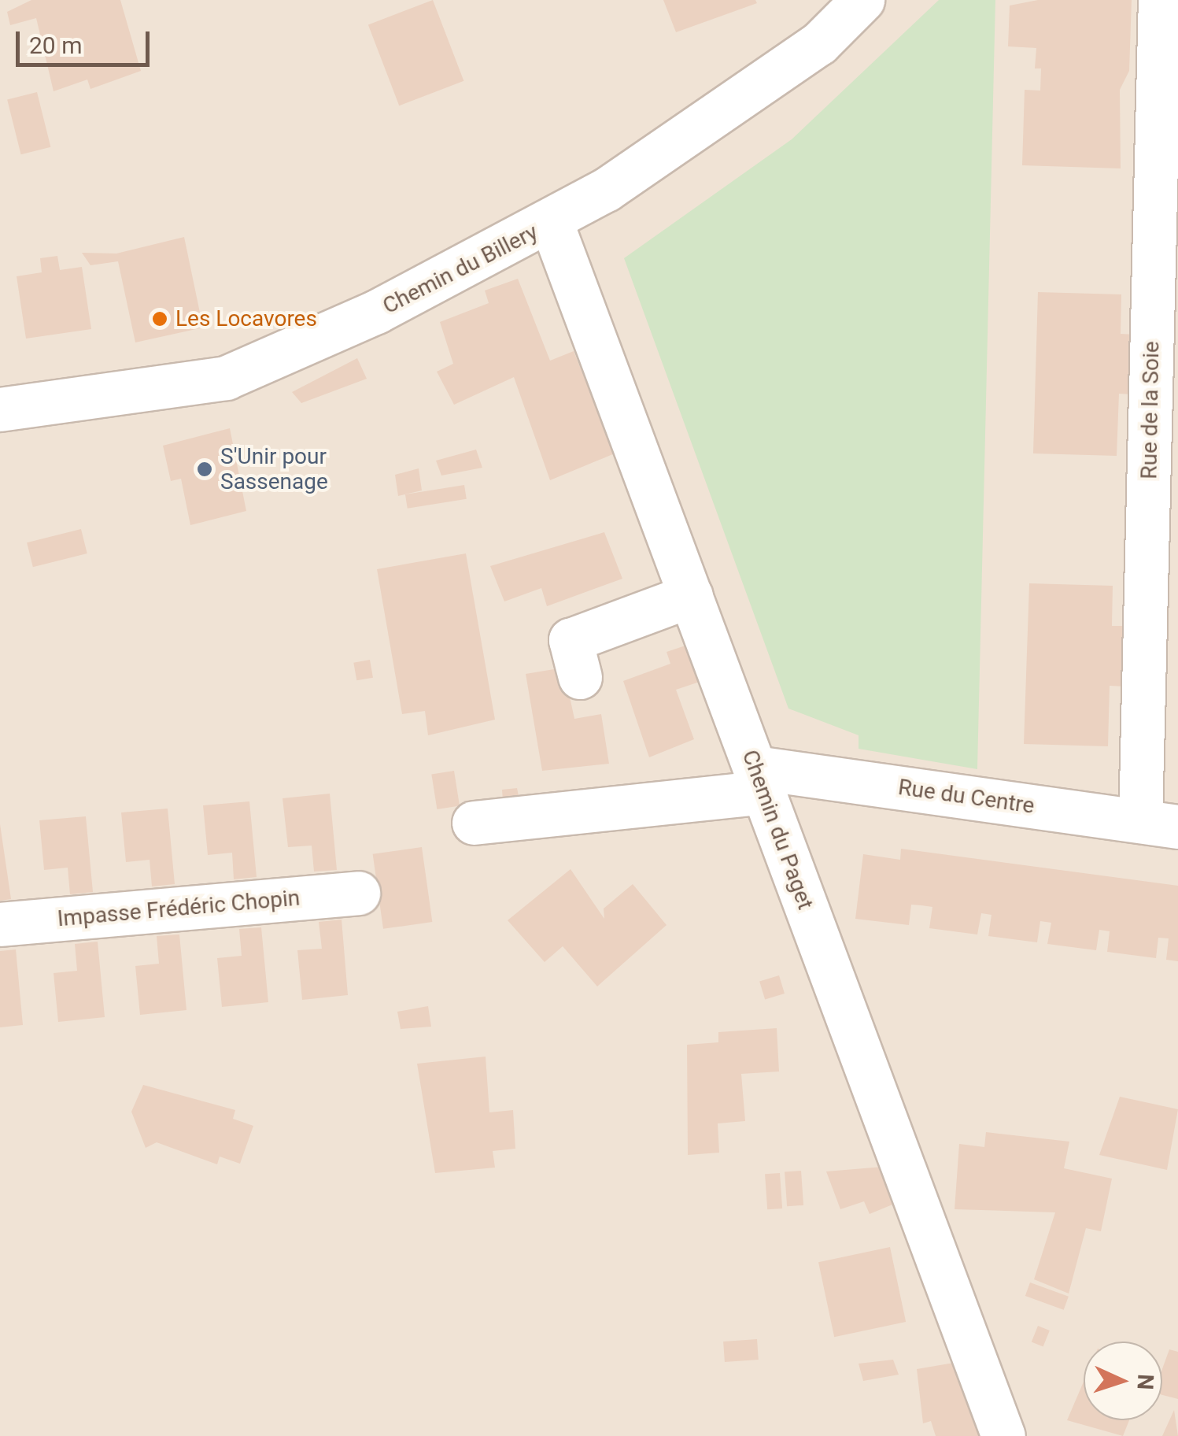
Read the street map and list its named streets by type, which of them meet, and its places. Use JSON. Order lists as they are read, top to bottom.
{
  "streets": {
    "street": [
      "Chemin du Billery",
      "Rue de la Soie",
      "Rue du Centre",
      "Chemin du Paget",
      "Impasse Frédéric Chopin"
    ]
  },
  "crossings": [
    ["Chemin du Billery", "Chemin du Paget"],
    ["Rue de la Soie", "Rue du Centre"],
    ["Rue du Centre", "Chemin du Paget"]
  ],
  "places": ["Les Locavores", "S'Unir pour Sassenage"],
  "scale_bar": "20 m",
  "north": "right"
}
